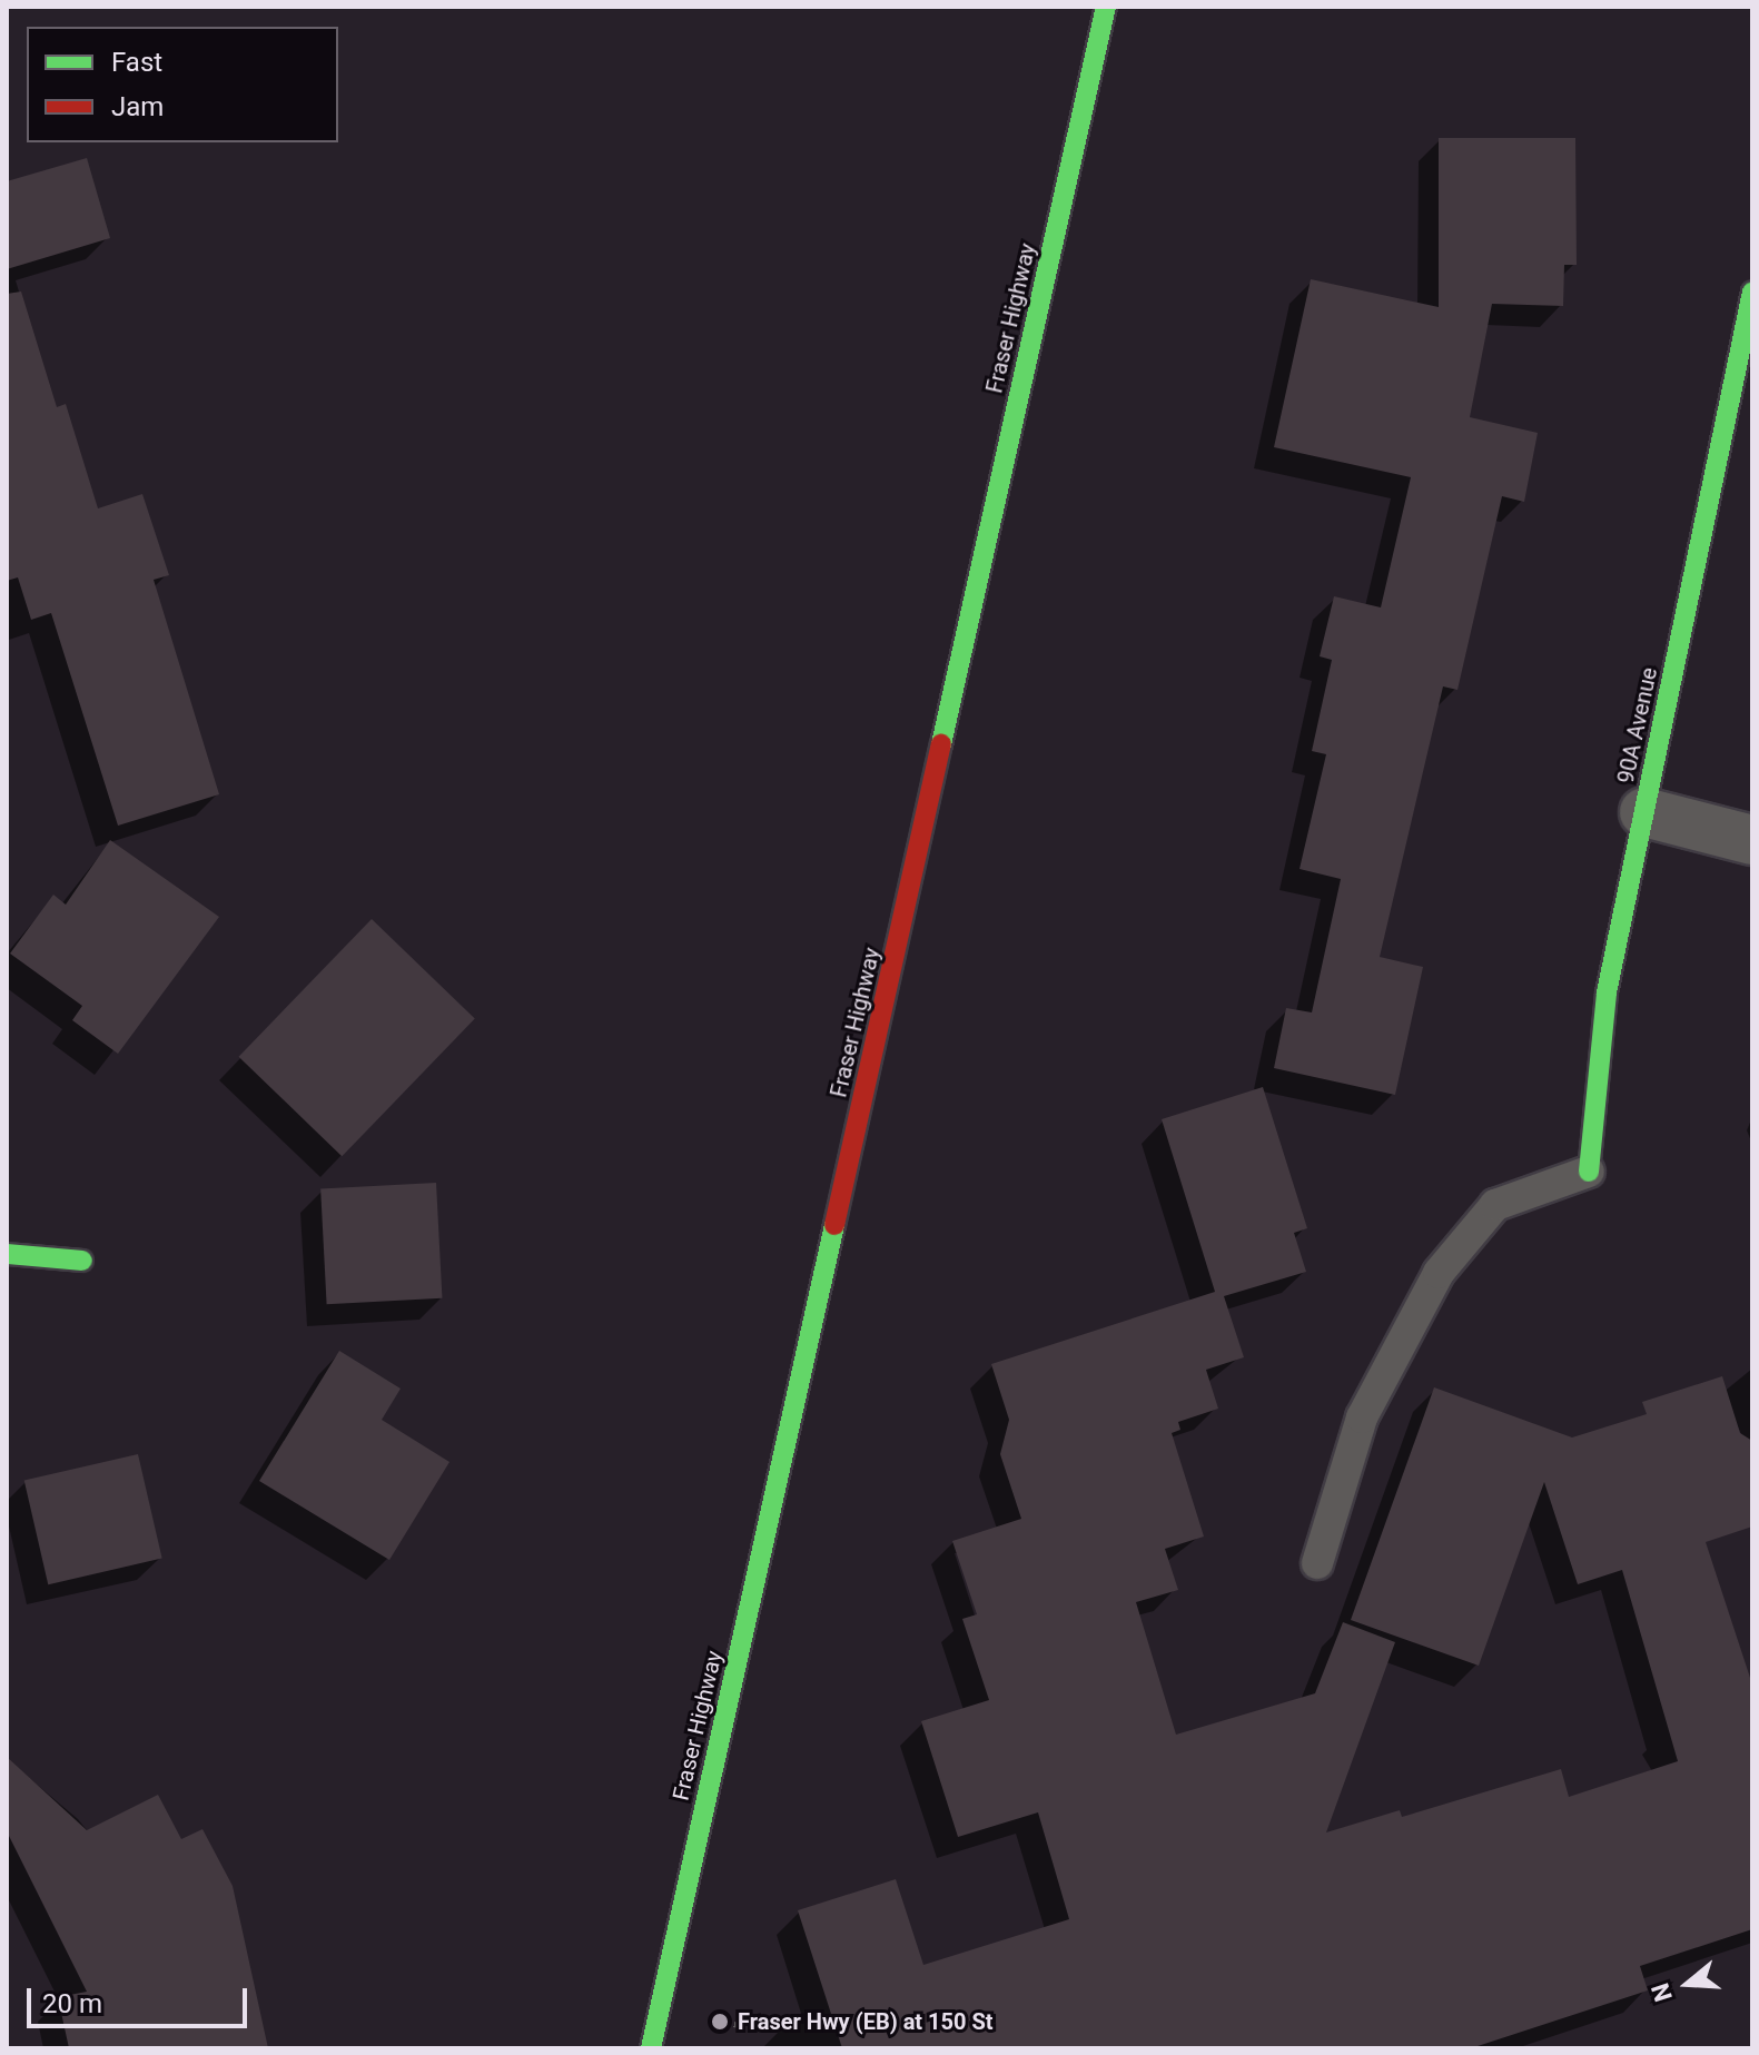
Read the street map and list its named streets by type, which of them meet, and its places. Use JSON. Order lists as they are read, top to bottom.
{
  "streets": {
    "main road": ["Fraser Highway", "90A Avenue"]
  },
  "places": ["Fraser Hwy (EB) at 150 St"],
  "legend": ["Fast", "Jam"],
  "scale_bar": "20 m",
  "north": "left"
}
